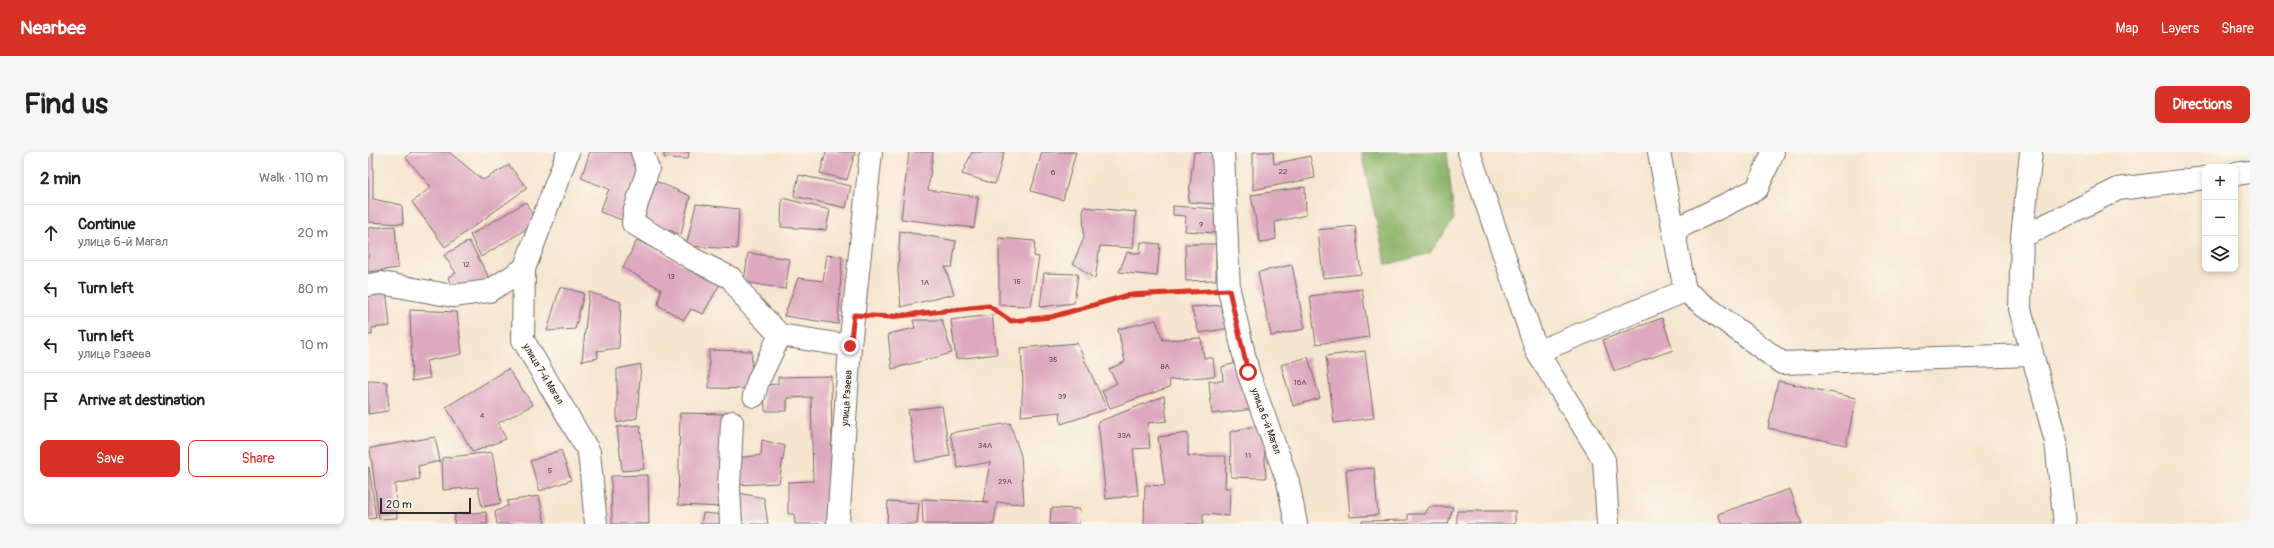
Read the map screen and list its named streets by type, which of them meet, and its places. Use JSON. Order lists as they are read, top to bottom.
{
  "streets": {
    "street": ["улица 7-й Магал", "улица Рзаева", "улица 6-й Магал"]
  },
  "house_numbers": [
    "22",
    "6",
    "9",
    "12",
    "13",
    "15",
    "1А",
    "35",
    "8А",
    "16А",
    "39",
    "4",
    "33А",
    "34А",
    "11",
    "5",
    "29А"
  ],
  "scale_bar": "20 m",
  "page": {
    "header": "Nearbee",
    "nav": ["Map", "Layers", "Share"],
    "buttons": [
      "Directions",
      ["Save", "Share"]
    ],
    "title": "Find us",
    "heading": ["2 min", "Walk · 110 m"],
    "map_buttons": ["+", "−"],
    "list": [
      ["Continue", "улица 6-й Магал", "20 m"],
      ["Turn left", "80 m"],
      ["Turn left", "улица Рзаева", "10 m"],
      "Arrive at destination"
    ],
    "scale": "20 m"
  }
}
